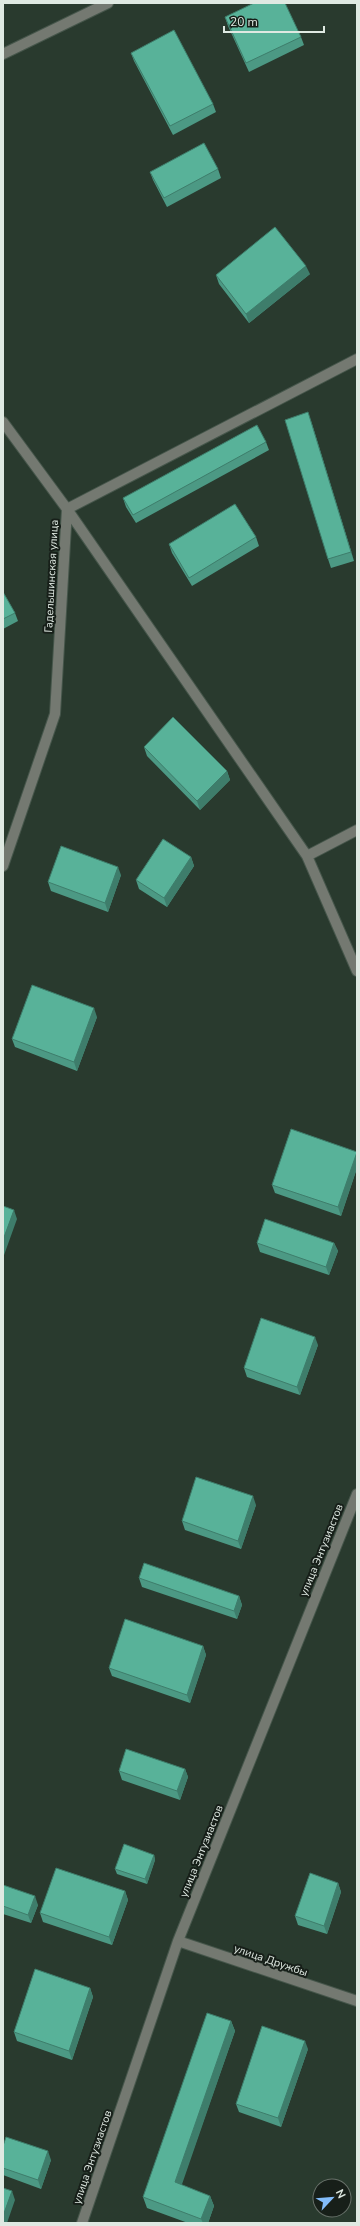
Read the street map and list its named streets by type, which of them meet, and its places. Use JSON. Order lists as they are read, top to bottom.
{
  "streets": {
    "street": ["Гадельшинская улица", "улица Энтузиастов", "улица Дружбы"]
  },
  "crossings": [
    ["улица Энтузиастов", "улица Дружбы"]
  ],
  "scale_bar": "20 m",
  "north": "top right"
}
